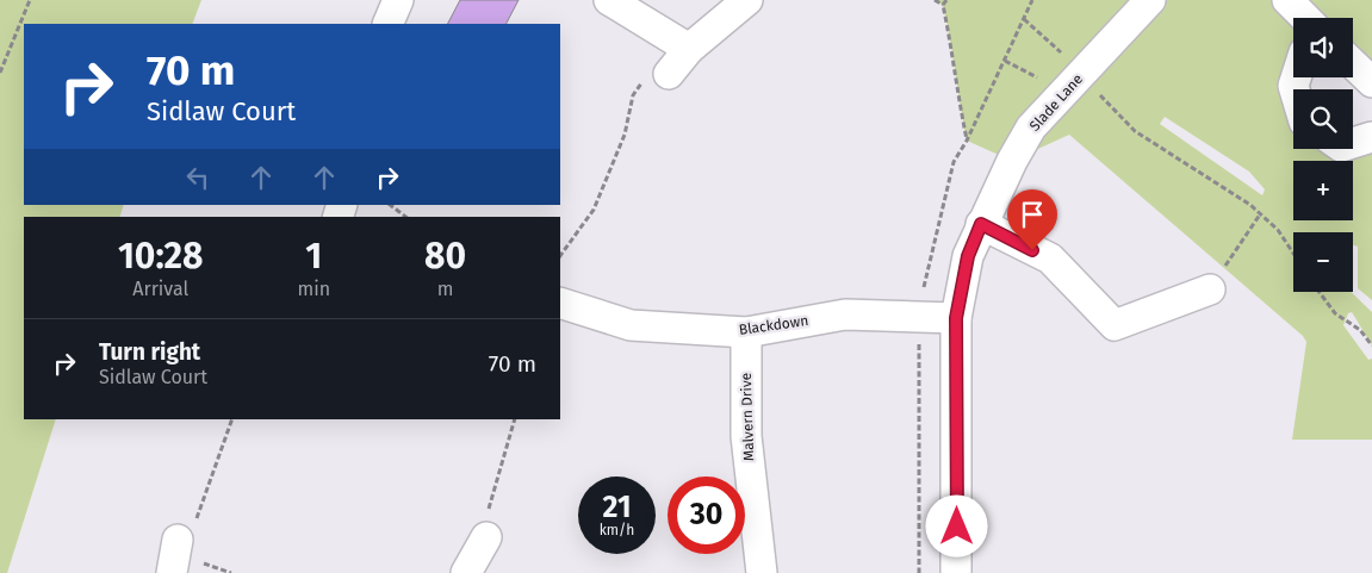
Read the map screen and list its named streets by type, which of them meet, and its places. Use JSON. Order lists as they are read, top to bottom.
{
  "streets": {
    "street": ["Slade Lane", "Blackdown", "Malvern Drive"]
  },
  "crossings": [
    ["Slade Lane", "Blackdown"],
    ["Blackdown", "Malvern Drive"]
  ],
  "page": {
    "map_buttons": ["+", "−"],
    "turn": ["70 m", "Sidlaw Court"],
    "eta": [
      "10:28",
      "Arrival",
      "1",
      "min",
      "80",
      "m"
    ],
    "list": [
      {
        "name": "Turn right",
        "note": "Sidlaw Court",
        "value": "70 m"
      }
    ],
    "speed": "21 km/h",
    "limit": "30"
  }
}
